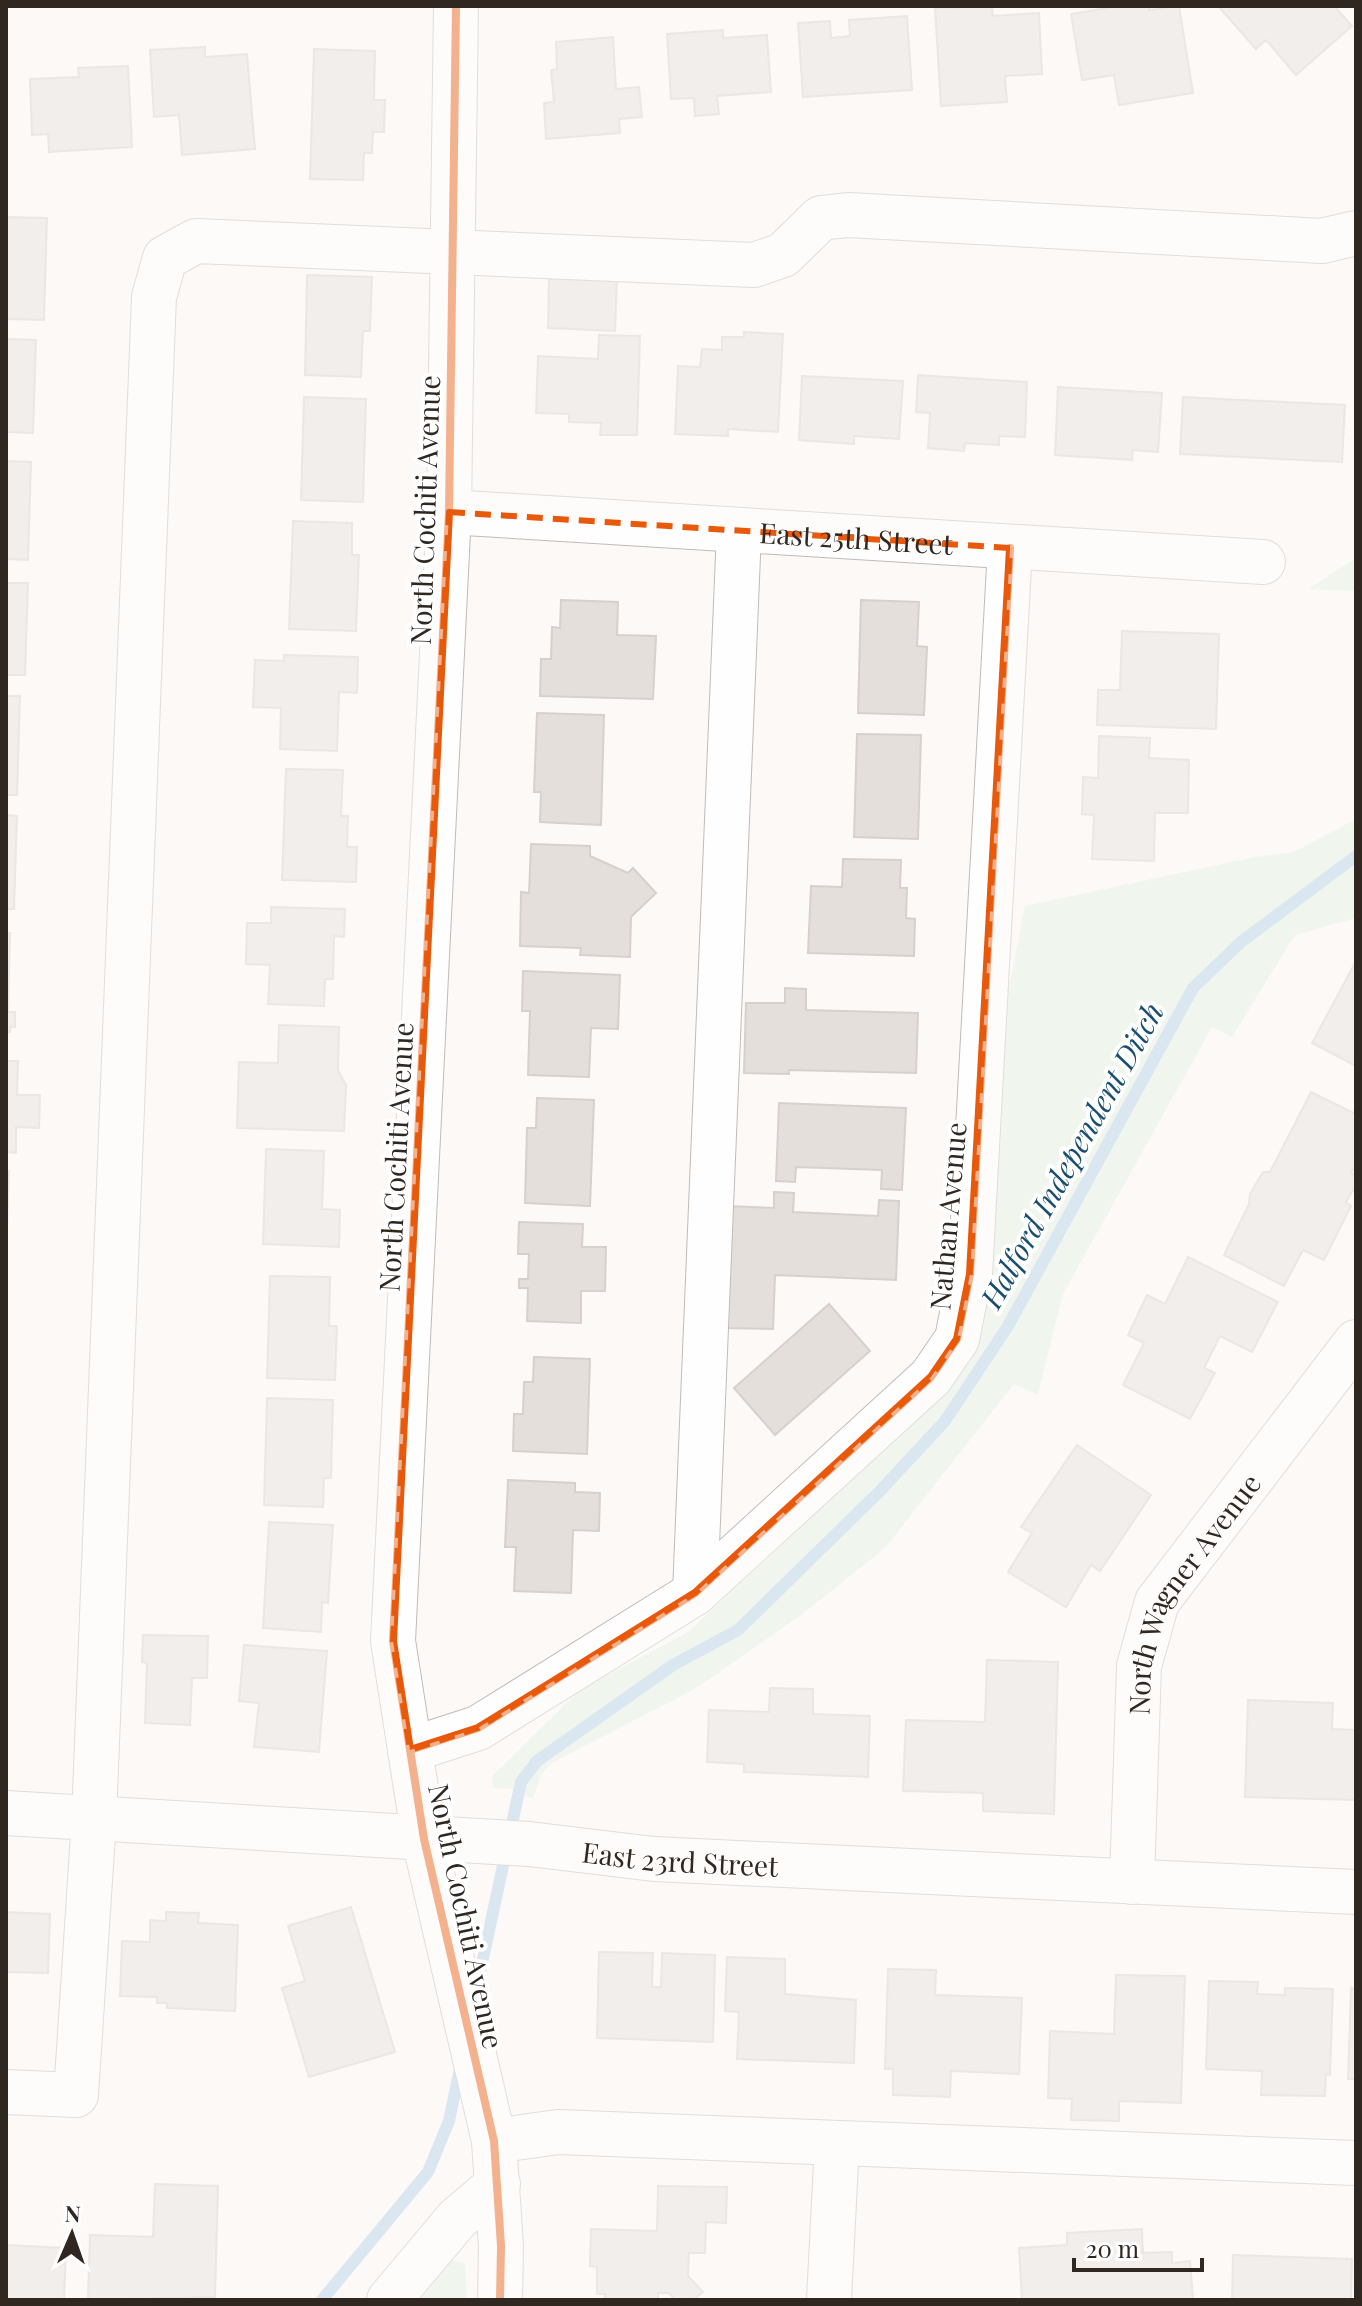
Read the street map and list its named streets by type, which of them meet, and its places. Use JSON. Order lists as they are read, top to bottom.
{
  "streets": {
    "street": [
      "North Cochiti Avenue",
      "East 25th Street",
      "Nathan Avenue",
      "North Wagner Avenue",
      "East 23rd Street"
    ]
  },
  "crossings": [
    ["North Cochiti Avenue", "East 25th Street"],
    ["North Cochiti Avenue", "Nathan Avenue"],
    ["North Cochiti Avenue", "East 23rd Street"],
    ["East 25th Street", "Nathan Avenue"],
    ["North Wagner Avenue", "East 23rd Street"]
  ],
  "water": ["Halford Independent Ditch"],
  "scale_bar": "20 m",
  "north": "top"
}
